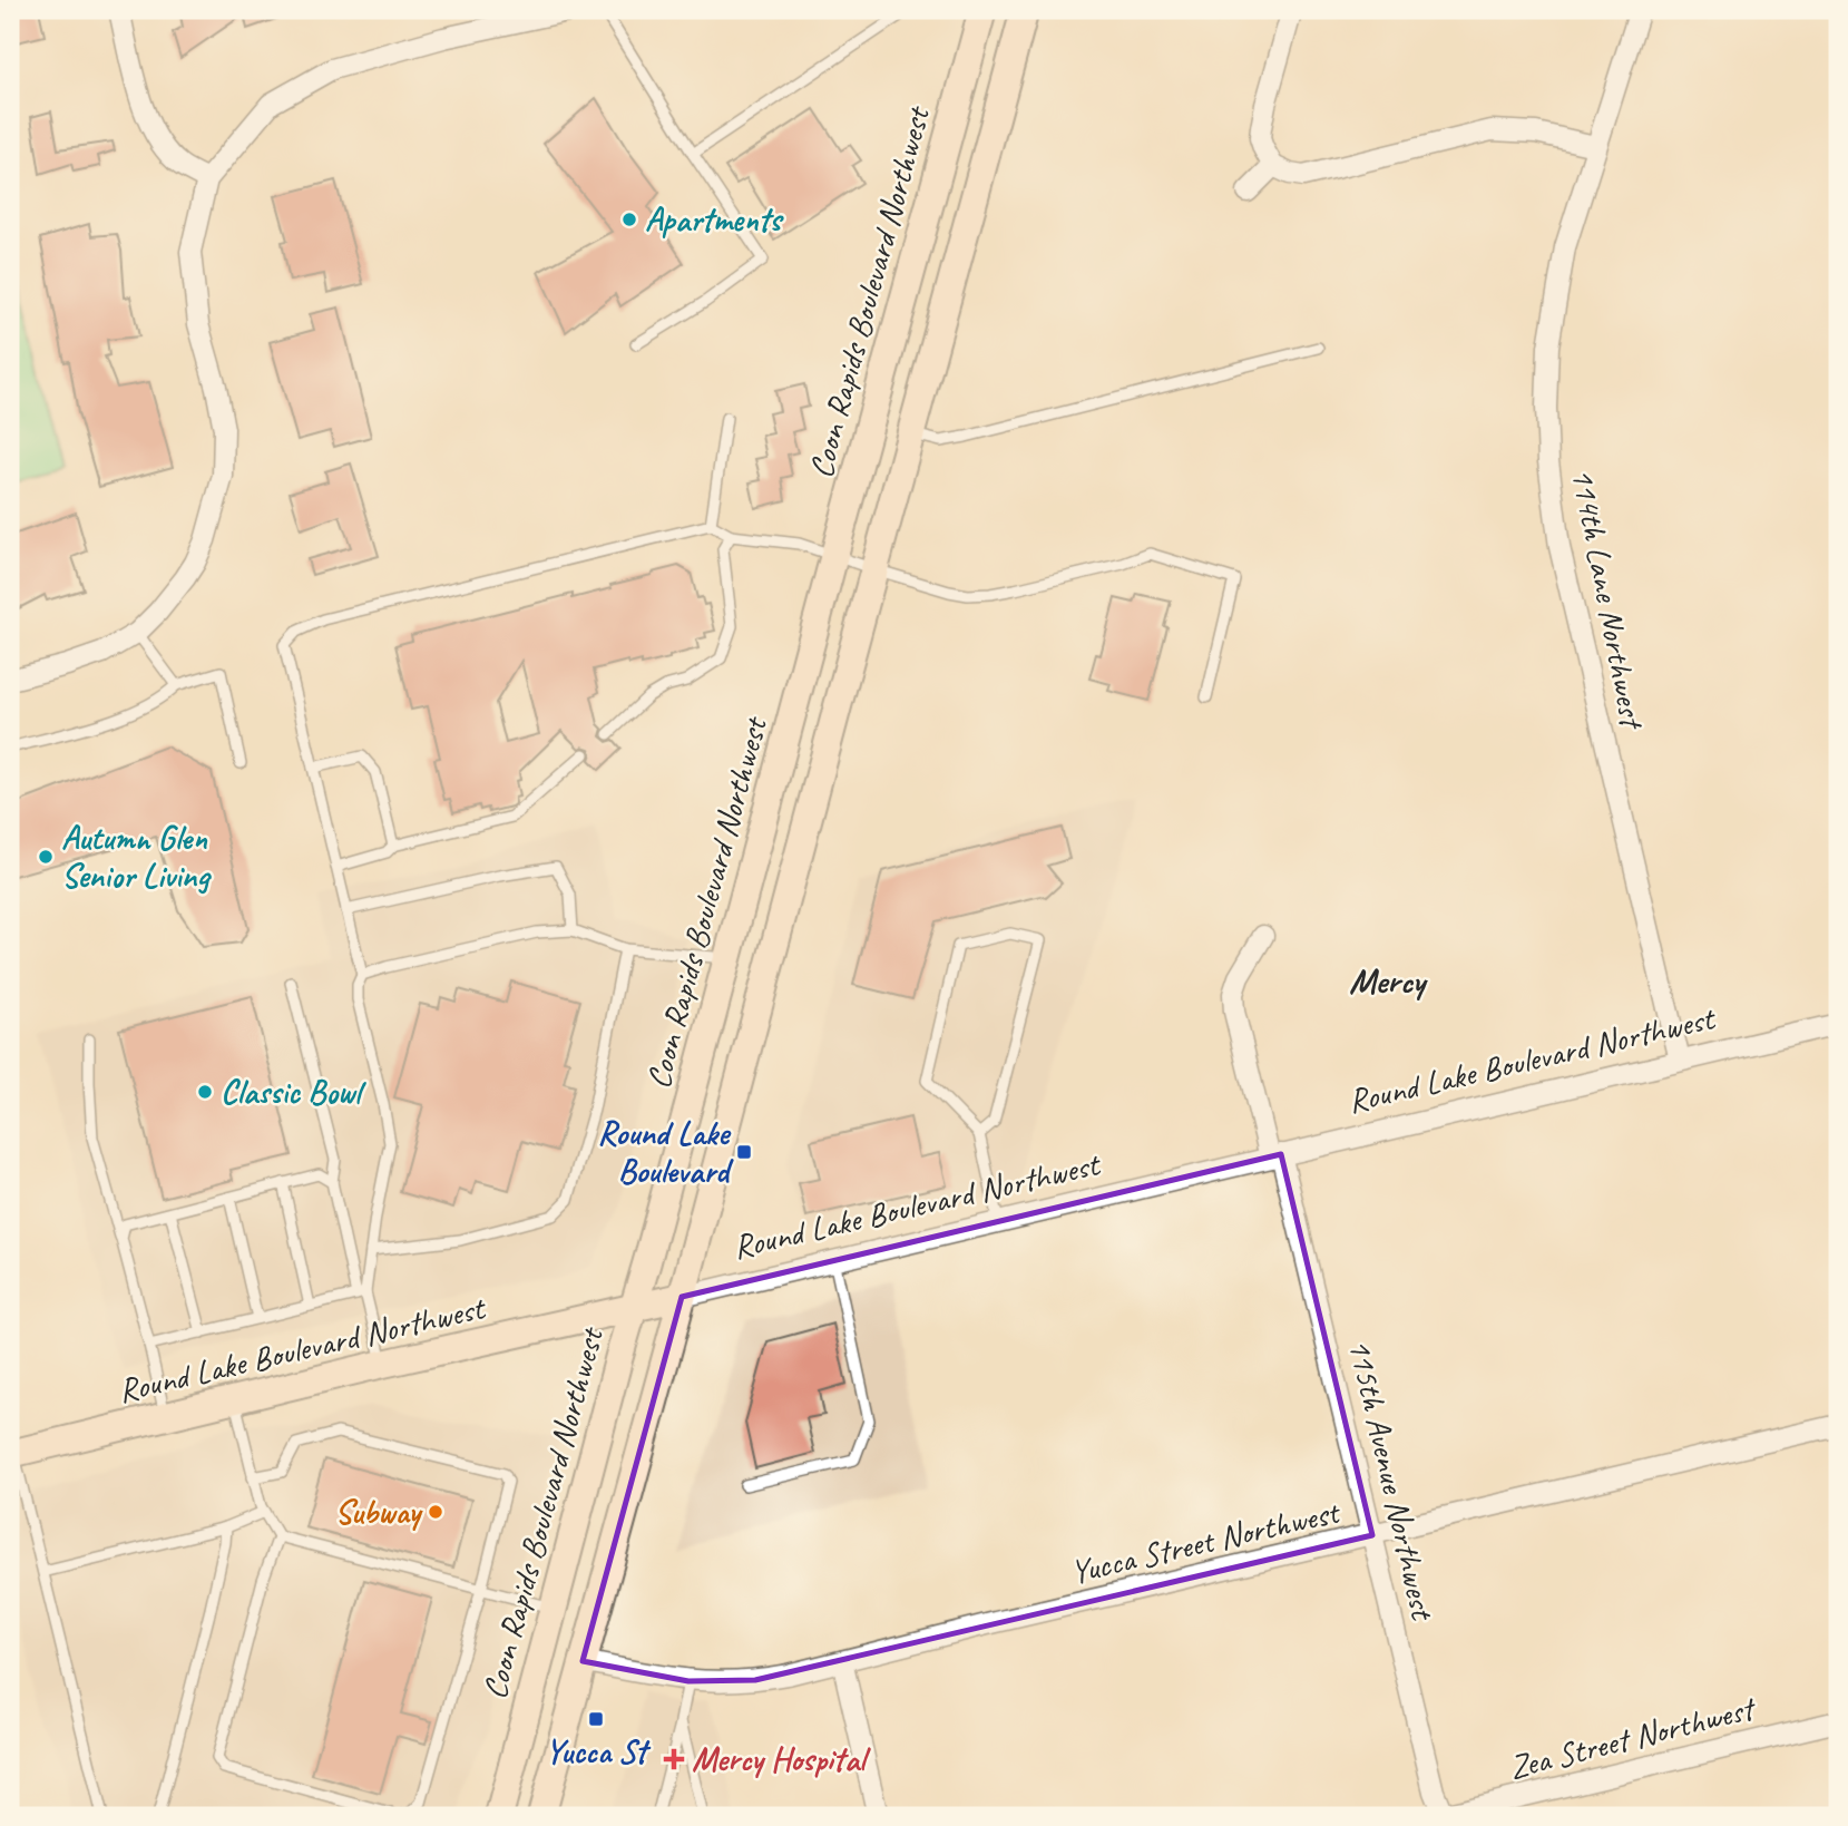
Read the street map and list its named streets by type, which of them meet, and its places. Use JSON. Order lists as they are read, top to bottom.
{
  "streets": {
    "main road": ["Coon Rapids Boulevard Northwest", "Round Lake Boulevard Northwest"],
    "street": [
      "114th Lane Northwest",
      "115th Avenue Northwest",
      "Yucca Street Northwest",
      "Zea Street Northwest"
    ]
  },
  "crossings": [
    ["Coon Rapids Boulevard Northwest", "Round Lake Boulevard Northwest"],
    ["114th Lane Northwest", "Round Lake Boulevard Northwest"],
    ["Round Lake Boulevard Northwest", "115th Avenue Northwest"],
    ["115th Avenue Northwest", "Yucca Street Northwest"],
    ["115th Avenue Northwest", "Zea Street Northwest"]
  ],
  "districts": ["Mercy"],
  "places": {
    "other": [
      "Apartments",
      "Autumn Glen Senior Living",
      "Classic Bowl",
      "Subway"
    ],
    "transit": ["Round Lake Boulevard", "Yucca St"],
    "health": ["Mercy Hospital"]
  }
}
